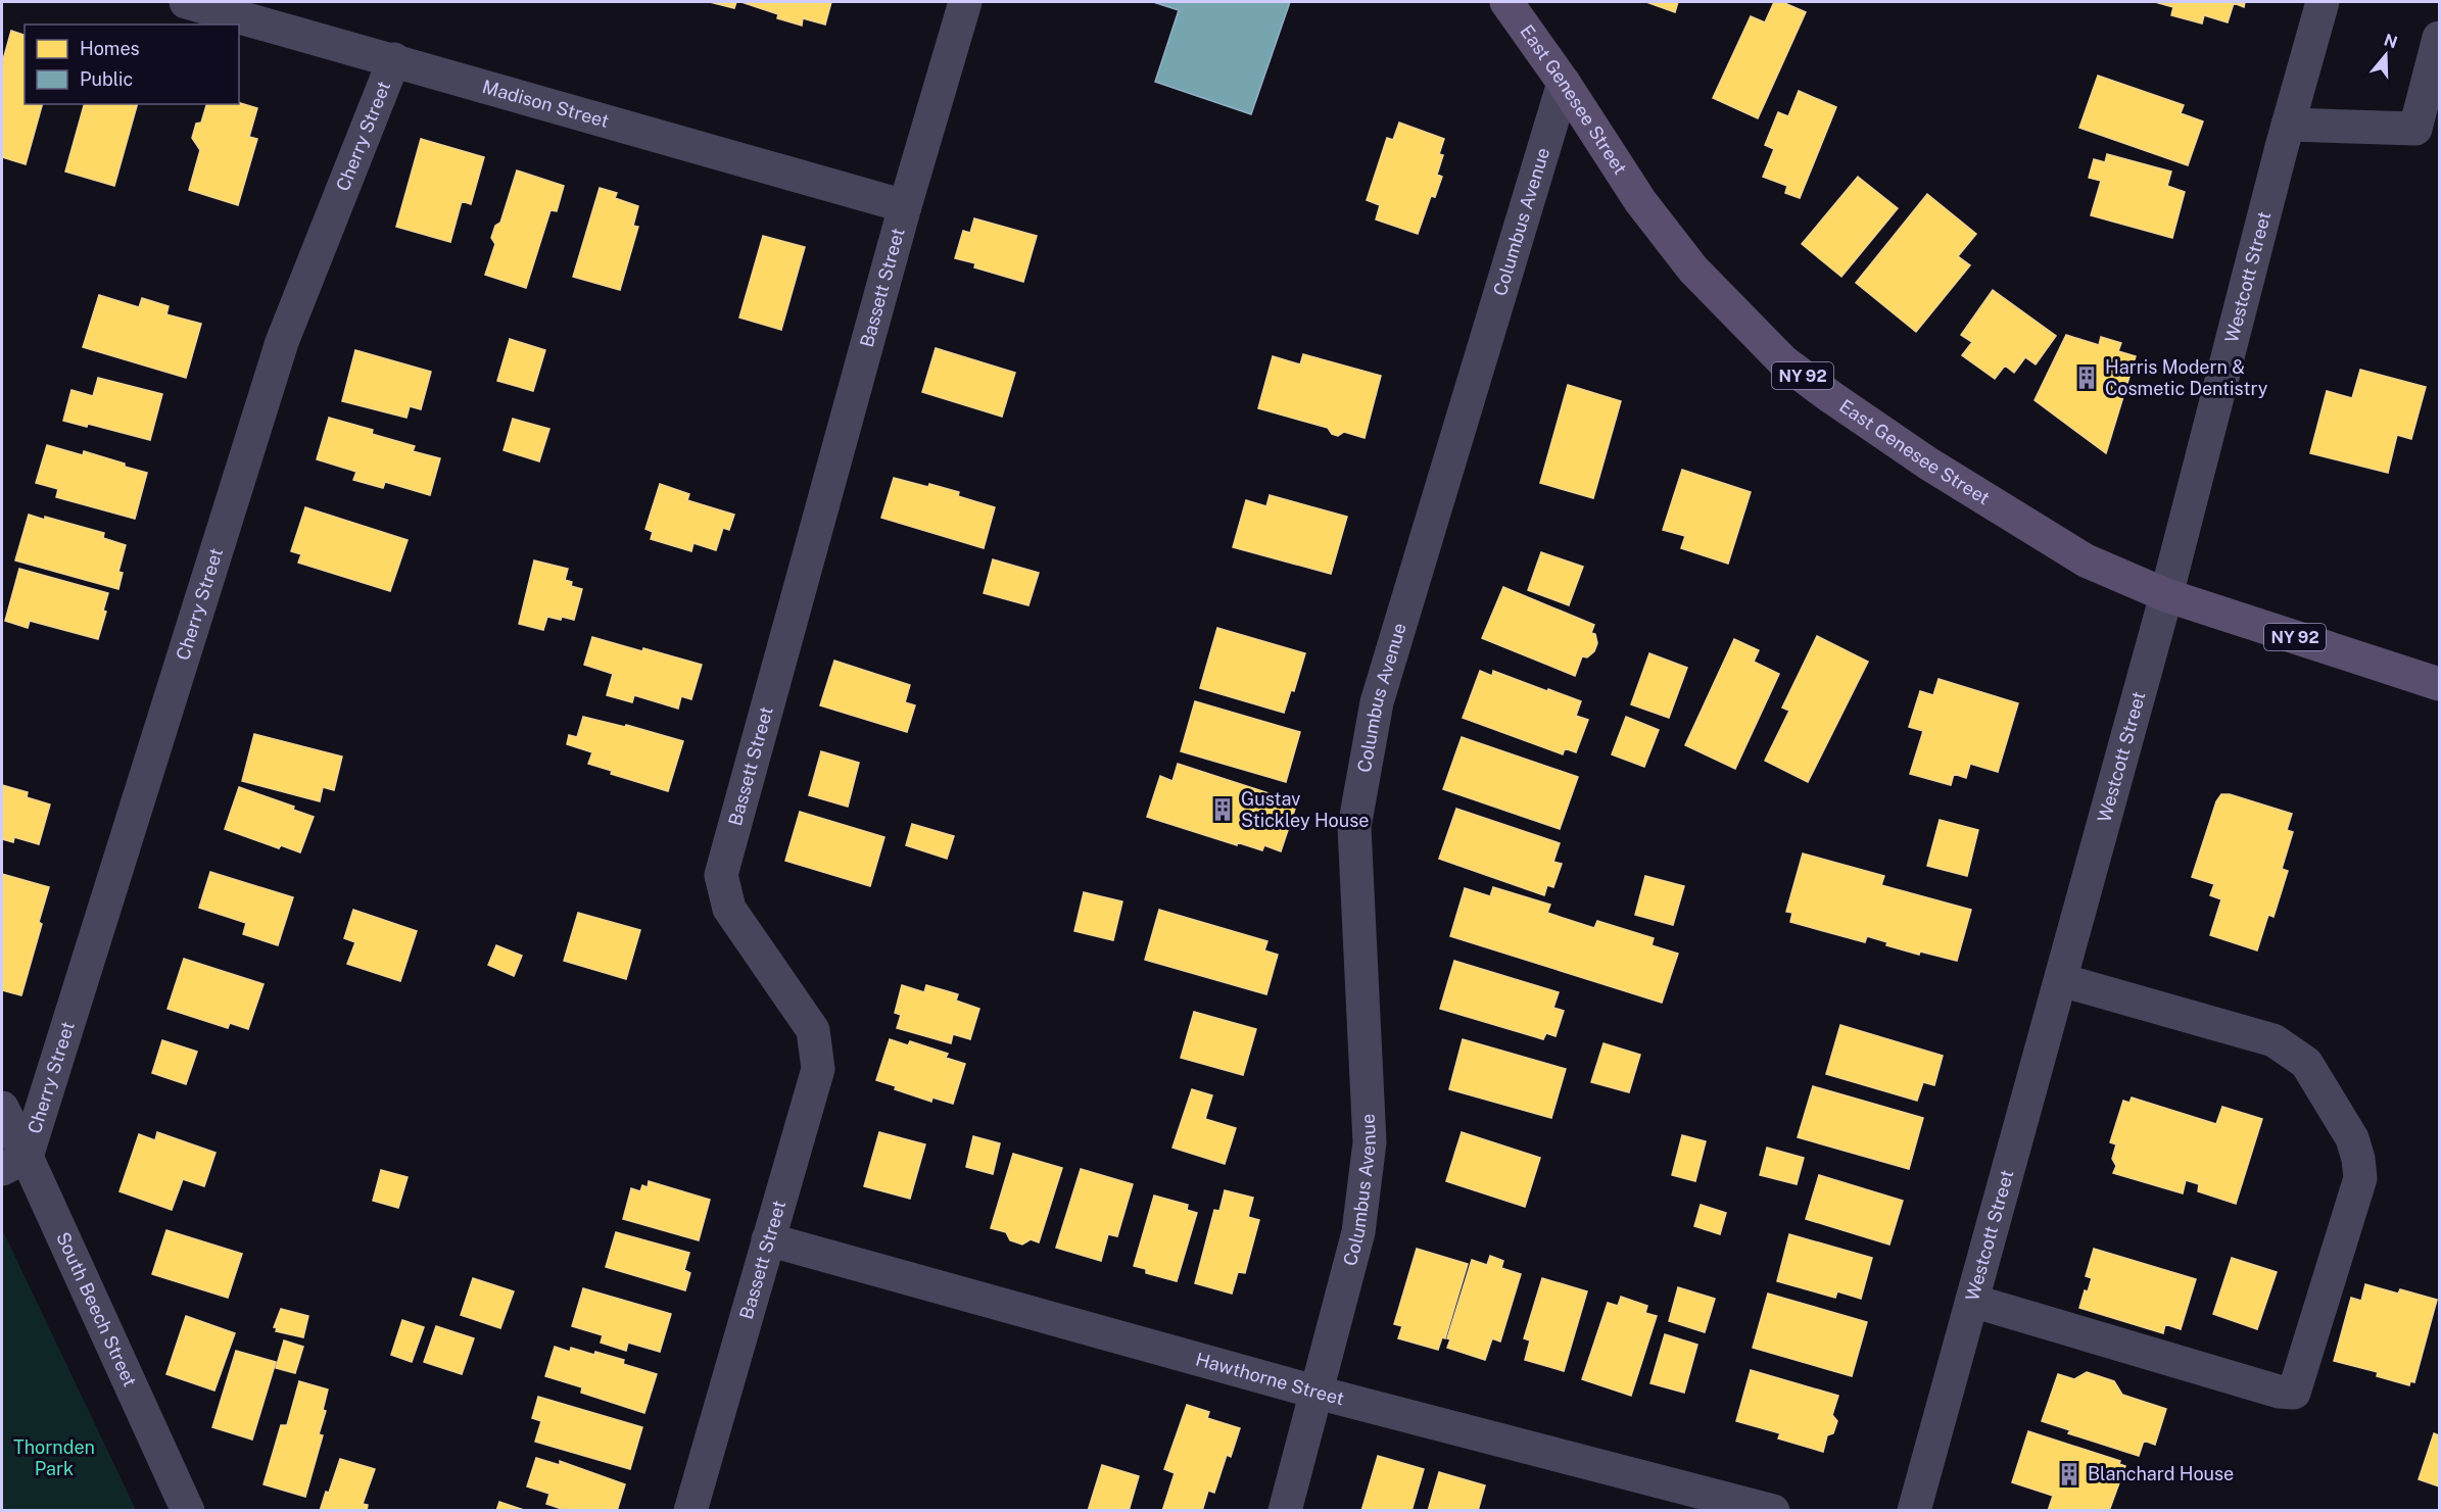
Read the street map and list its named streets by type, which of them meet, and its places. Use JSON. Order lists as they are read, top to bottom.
{
  "streets": {
    "main road": ["East Genesee Street", "NY 92"],
    "street": [
      "Madison Street",
      "Cherry Street",
      "Columbus Avenue",
      "Westcott Street",
      "Bassett Street",
      "South Beech Street",
      "Hawthorne Street"
    ]
  },
  "crossings": [
    ["East Genesee Street", "Columbus Avenue"],
    ["East Genesee Street", "Westcott Street"],
    ["Madison Street", "Cherry Street"],
    ["Madison Street", "Bassett Street"],
    ["Cherry Street", "South Beech Street"],
    ["Columbus Avenue", "Hawthorne Street"],
    ["Bassett Street", "Hawthorne Street"]
  ],
  "parks": ["Thornden Park"],
  "places": {
    "building": ["Harris Modern & Cosmetic Dentistry", "Gustav Stickley House", "Blanchard House"]
  },
  "legend": ["Homes", "Public"],
  "north": "top"
}
